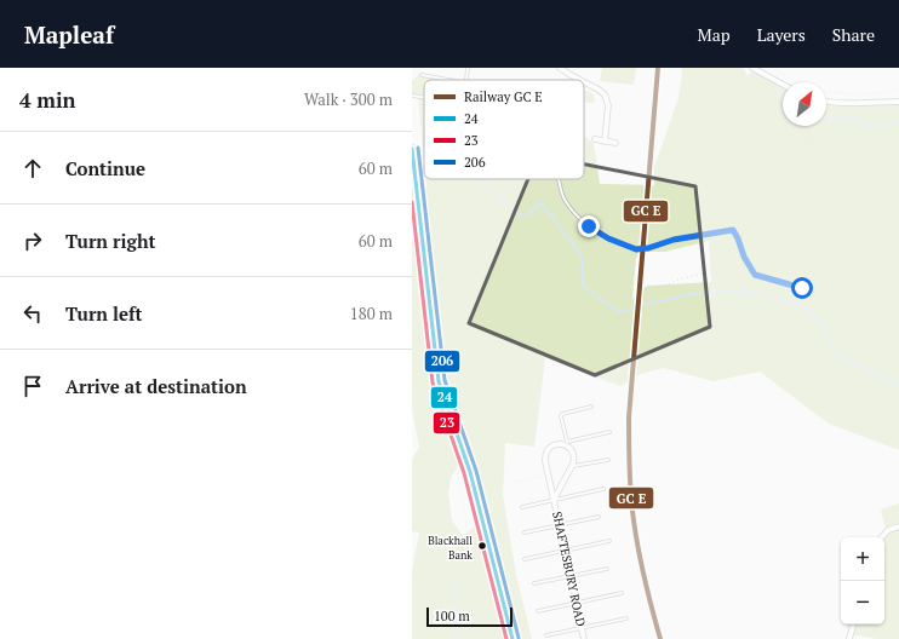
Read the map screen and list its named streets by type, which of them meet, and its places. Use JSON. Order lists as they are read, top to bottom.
{
  "streets": {
    "street": ["SHAFTESBURY ROAD"]
  },
  "places": ["Blackhall Bank"],
  "lines": ["transit line 206", "transit line 24", "transit line 23"],
  "legend": [
    "Railway GC E",
    "24",
    "23",
    "206"
  ],
  "scale_bar": "100 m",
  "north": "top right",
  "page": {
    "header": "Mapleaf",
    "nav": ["Map", "Layers", "Share"],
    "heading": ["4 min", "Walk · 300 m"],
    "list": [
      ["Continue", "60 m"],
      ["Turn right", "60 m"],
      ["Turn left", "180 m"],
      "Arrive at destination"
    ],
    "map_buttons": ["+", "−"],
    "scale": "100 m"
  }
}
